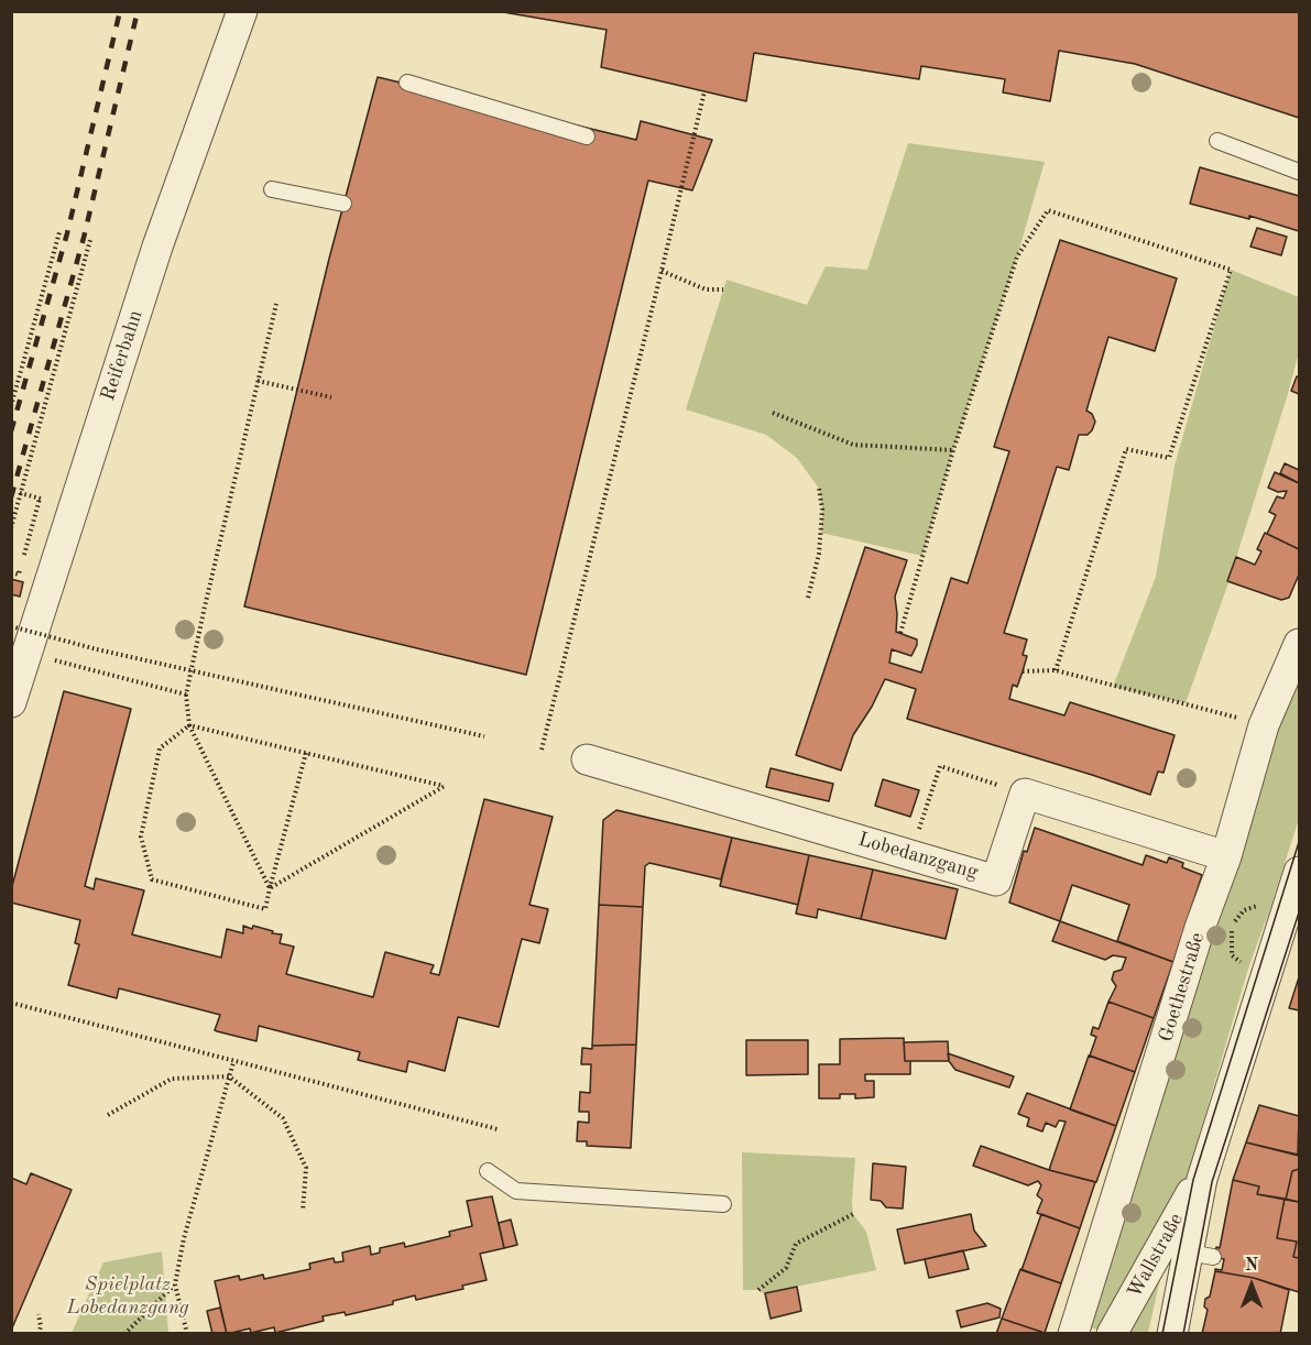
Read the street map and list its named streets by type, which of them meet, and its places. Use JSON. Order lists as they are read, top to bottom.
{
  "streets": {
    "street": [
      "Reiferbahn",
      "Lobedanzgang",
      "Goethestraße",
      "Wallstraße"
    ]
  },
  "parks": ["Spielplatz Lobedanzgang"],
  "north": "top"
}
